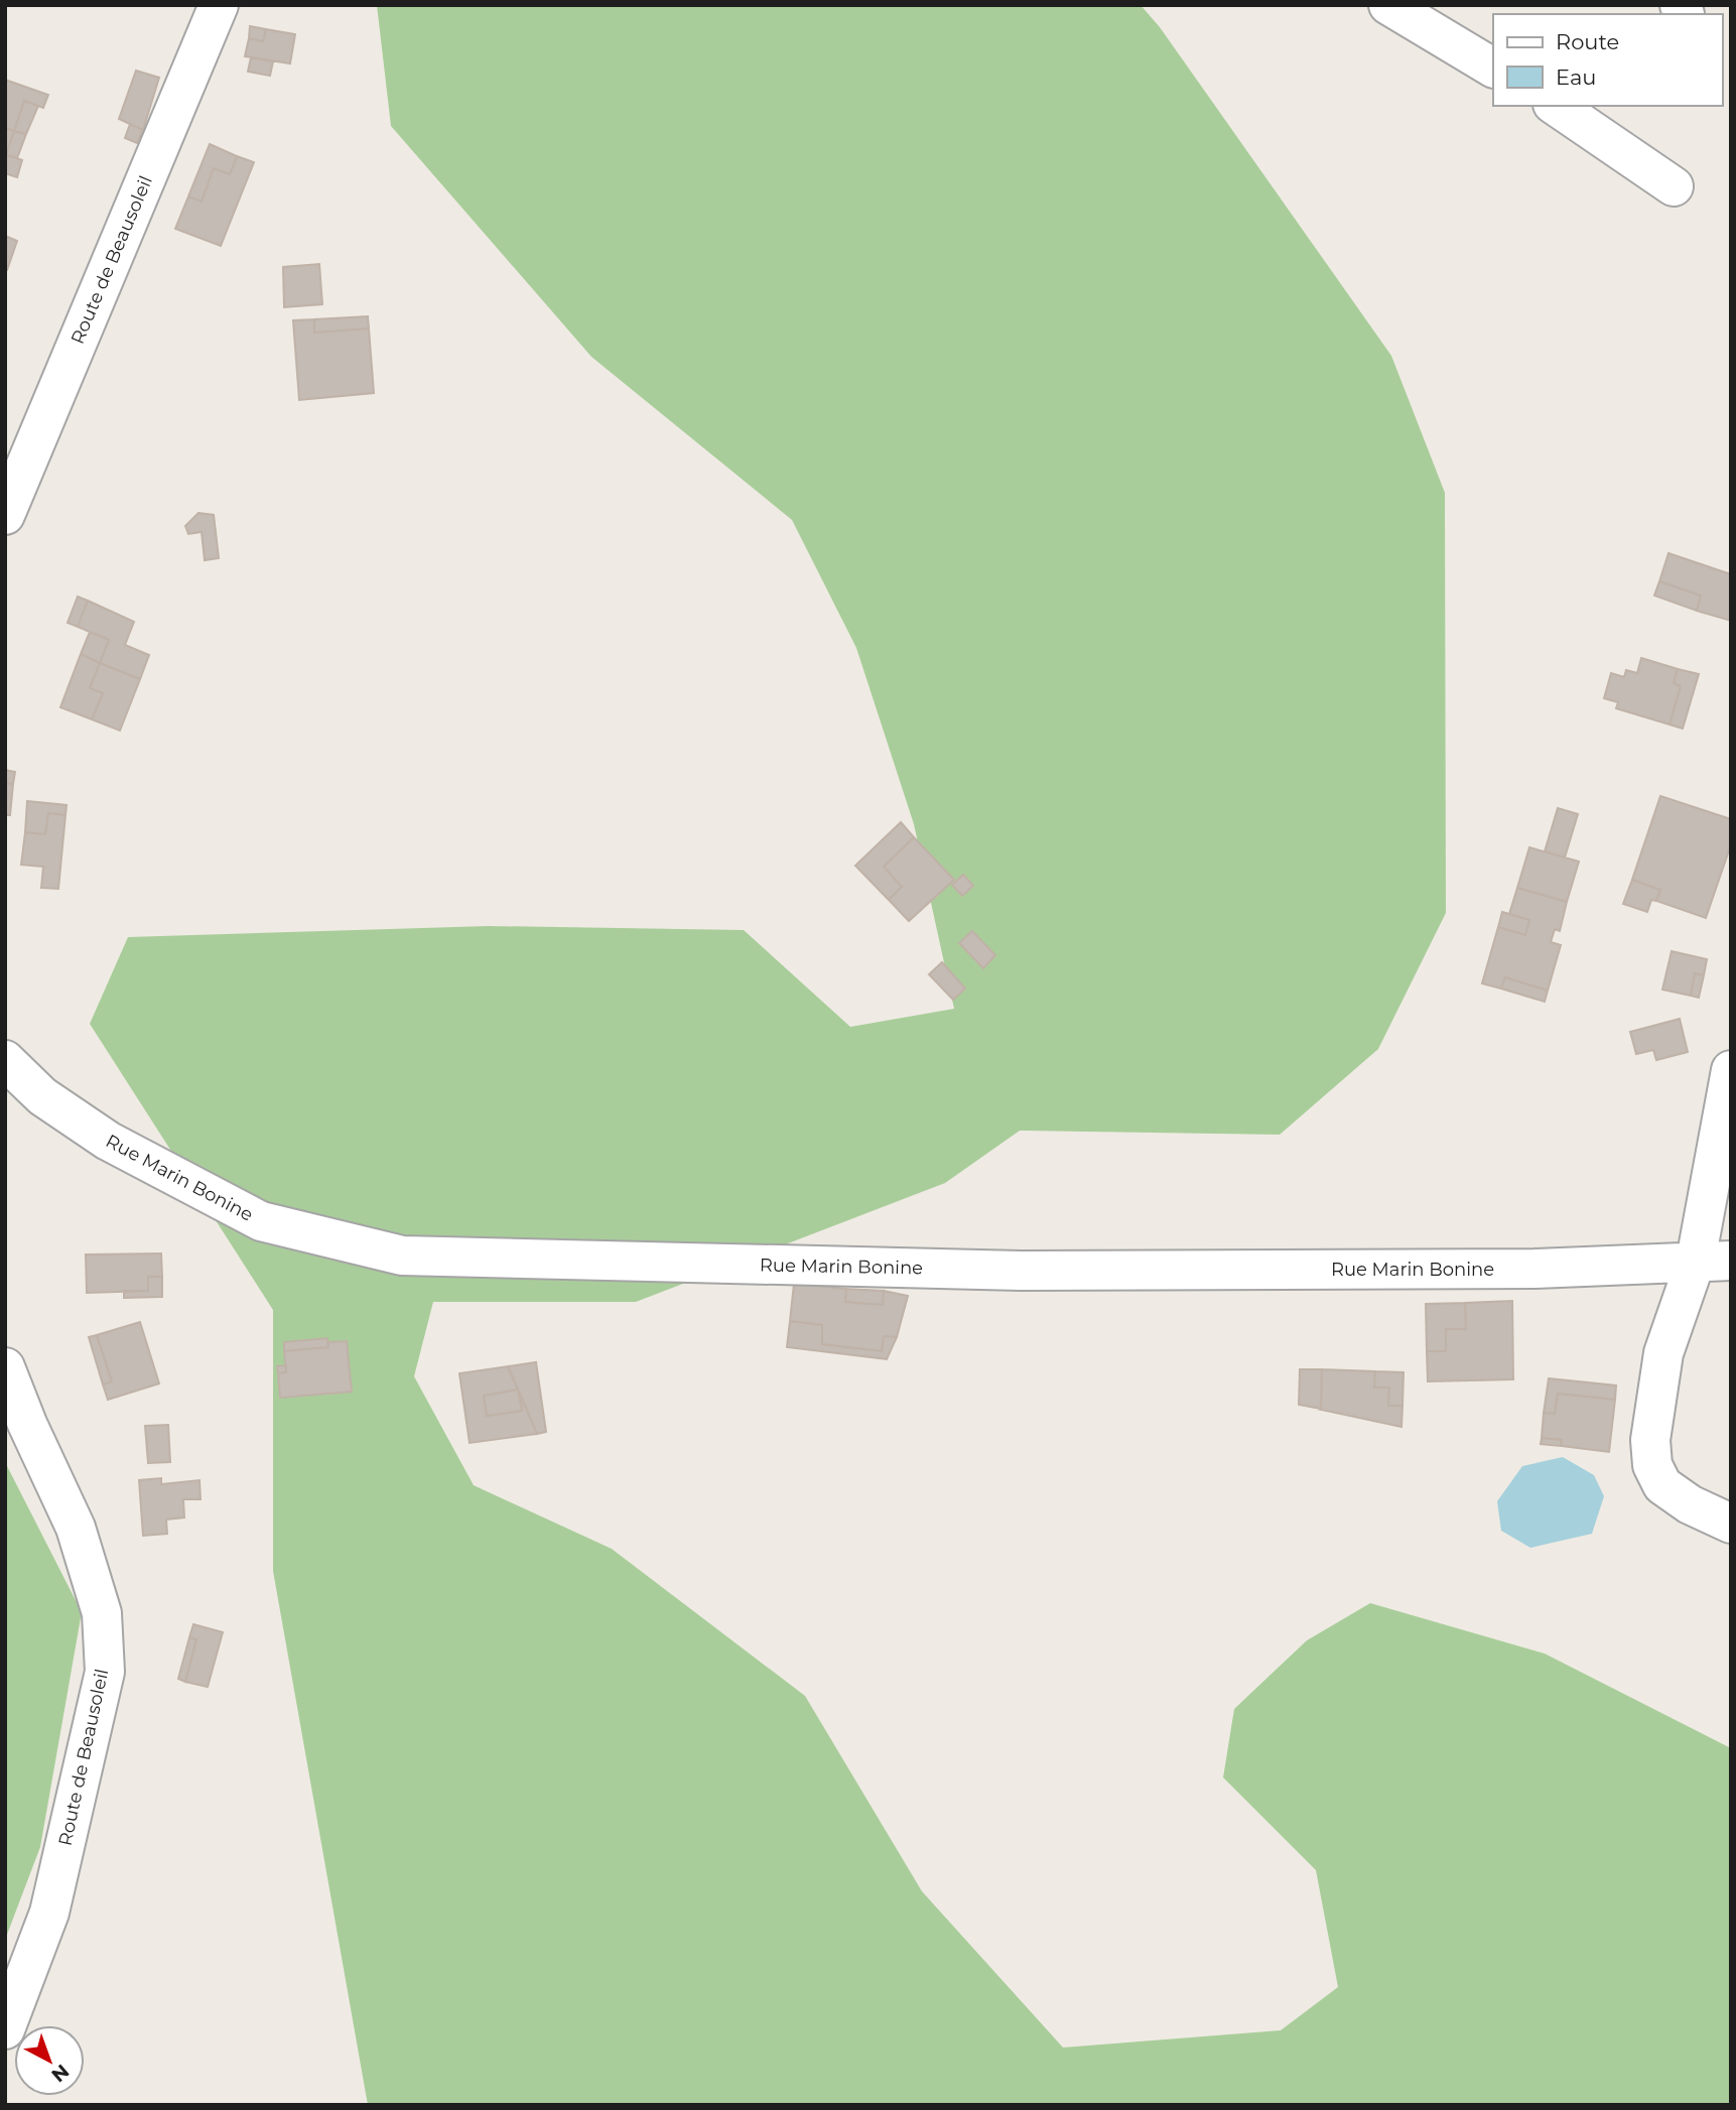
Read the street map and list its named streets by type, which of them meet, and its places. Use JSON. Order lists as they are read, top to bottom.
{
  "streets": {
    "street": ["Route de Beausoleil", "Rue Marin Bonine"]
  },
  "legend": ["Route", "Eau"],
  "north": "bottom right"
}
